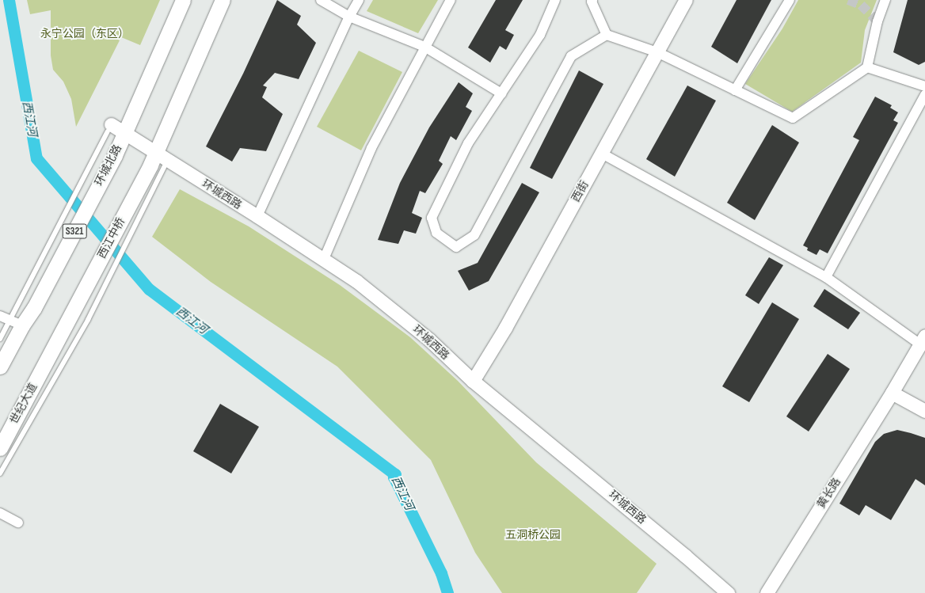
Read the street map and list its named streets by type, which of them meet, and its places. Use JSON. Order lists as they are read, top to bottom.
{
  "streets": {
    "main road": [
      "环城北路",
      "西街",
      "环城西路",
      "S321",
      "西江中桥",
      "世纪大道",
      "黄长路"
    ]
  },
  "crossings": [
    ["环城北路", "环城西路"],
    ["环城北路", "S321"],
    ["西街", "环城西路"],
    ["环城西路", "西江中桥"],
    ["西江中桥", "世纪大道"]
  ],
  "water": ["西江河"],
  "parks": ["永宁公园（东区）", "五洞桥公园"]
}
